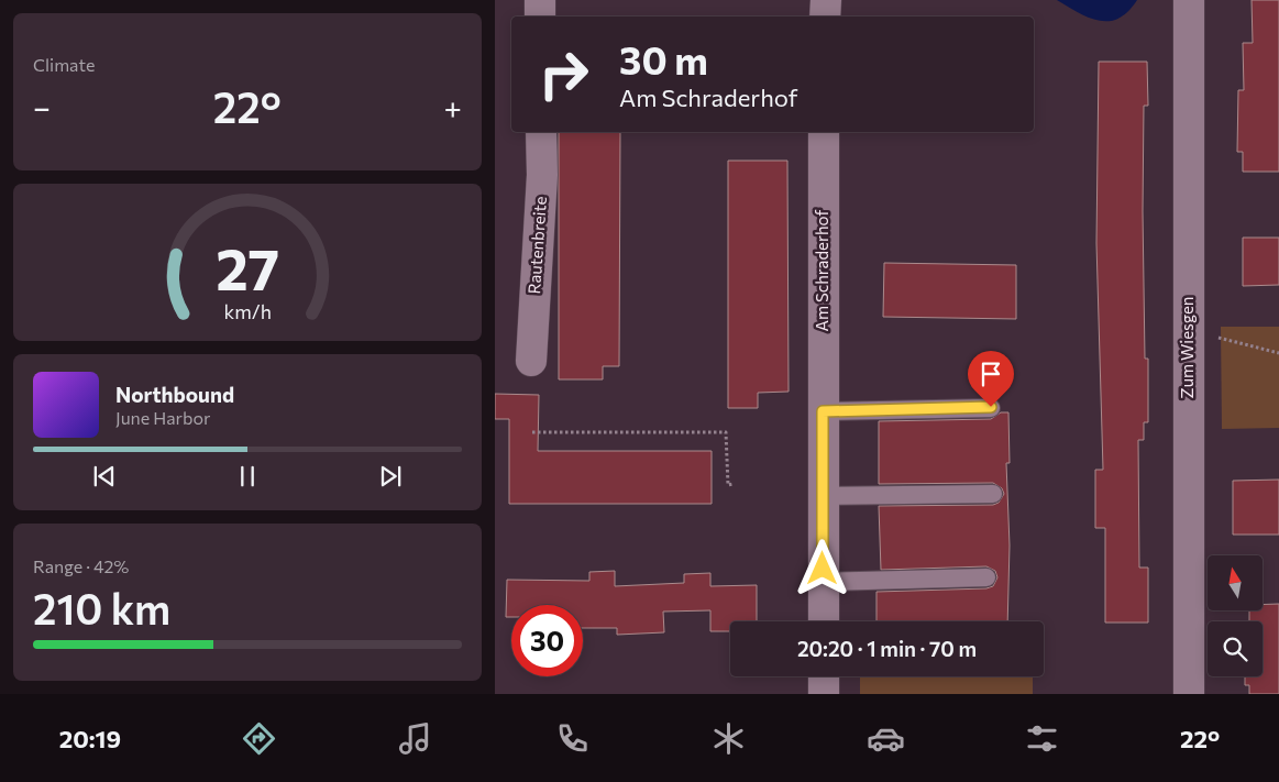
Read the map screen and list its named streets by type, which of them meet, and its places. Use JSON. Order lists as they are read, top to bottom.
{
  "streets": {
    "street": ["Rautenbreite", "Am Schraderhof", "Zum Wiesgen"]
  },
  "north": "top",
  "page": {
    "tile": [
      "Climate",
      ["Range · 42%", "210 km"]
    ],
    "turn": ["30 m", "Am Schraderhof"],
    "heat": ["−", "22°", "+"],
    "song": ["Northbound", "June Harbor"],
    "limit": "30",
    "trip": "20:20 · 1 min · 70 m",
    "tabs": ["20:19", "22°"],
    "gauge": ["27", "km/h"]
  }
}
